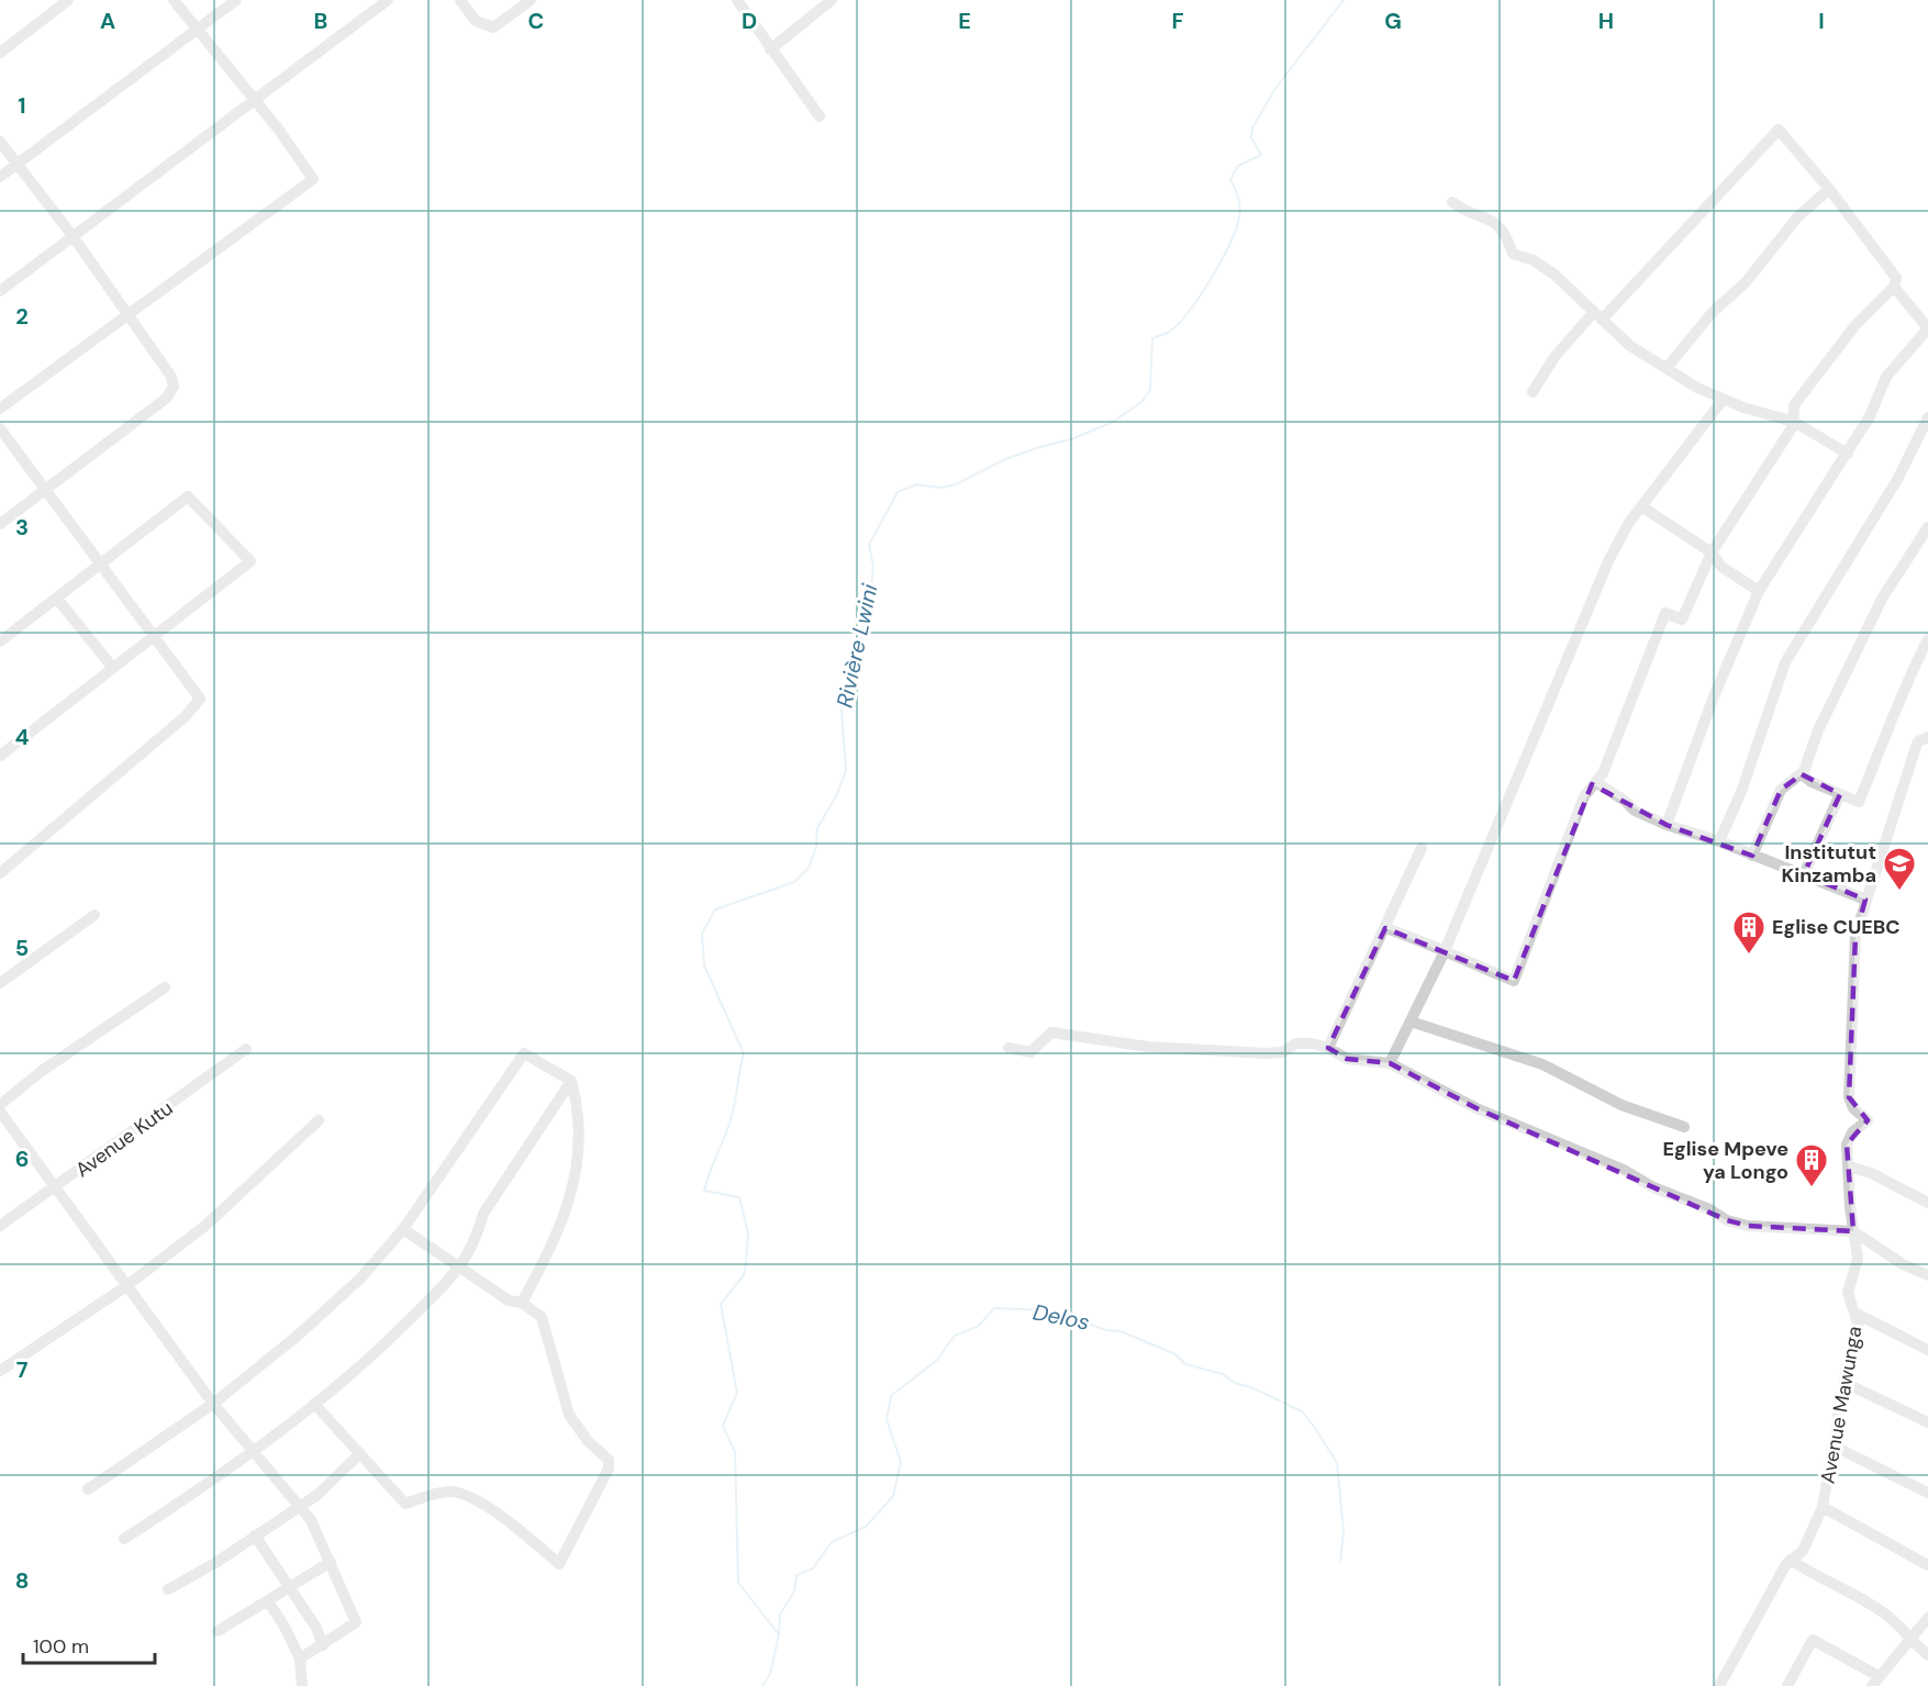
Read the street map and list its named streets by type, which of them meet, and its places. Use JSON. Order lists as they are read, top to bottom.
{
  "streets": {
    "street": ["Avenue Kutu", "Avenue Mawunga"]
  },
  "water": ["Rivière Lwini", "Delos"],
  "places": {
    "school or university": ["Institutut Kinzamba"],
    "building": ["Eglise CUEBC", "Eglise Mpeve ya Longo"]
  },
  "scale_bar": "100 m",
  "grid": {
    "columns": [
      "A",
      "B",
      "C",
      "D",
      "E",
      "F",
      "G",
      "H",
      "I"
    ],
    "rows": [
      "1",
      "2",
      "3",
      "4",
      "5",
      "6",
      "7",
      "8"
    ]
  }
}
